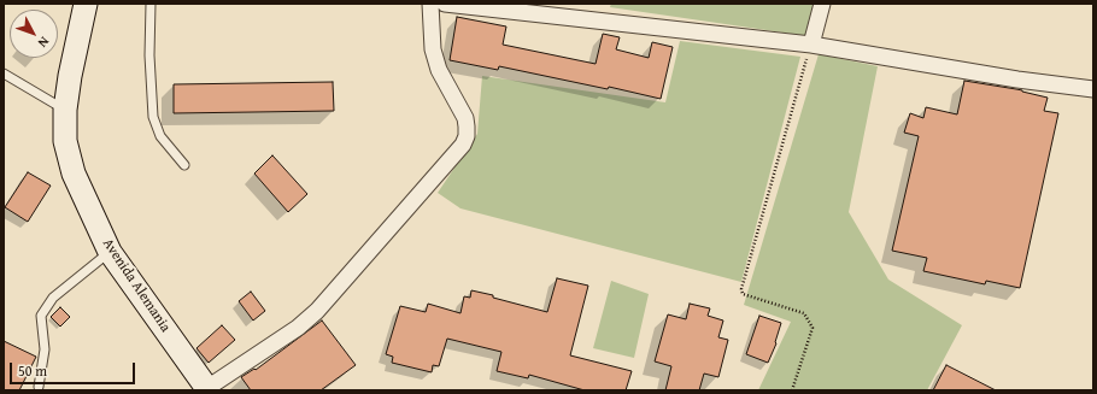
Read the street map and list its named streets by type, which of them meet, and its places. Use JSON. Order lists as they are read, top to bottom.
{
  "streets": {
    "street": ["Avenida Alemania"]
  },
  "scale_bar": "50 m",
  "north": "bottom right"
}
